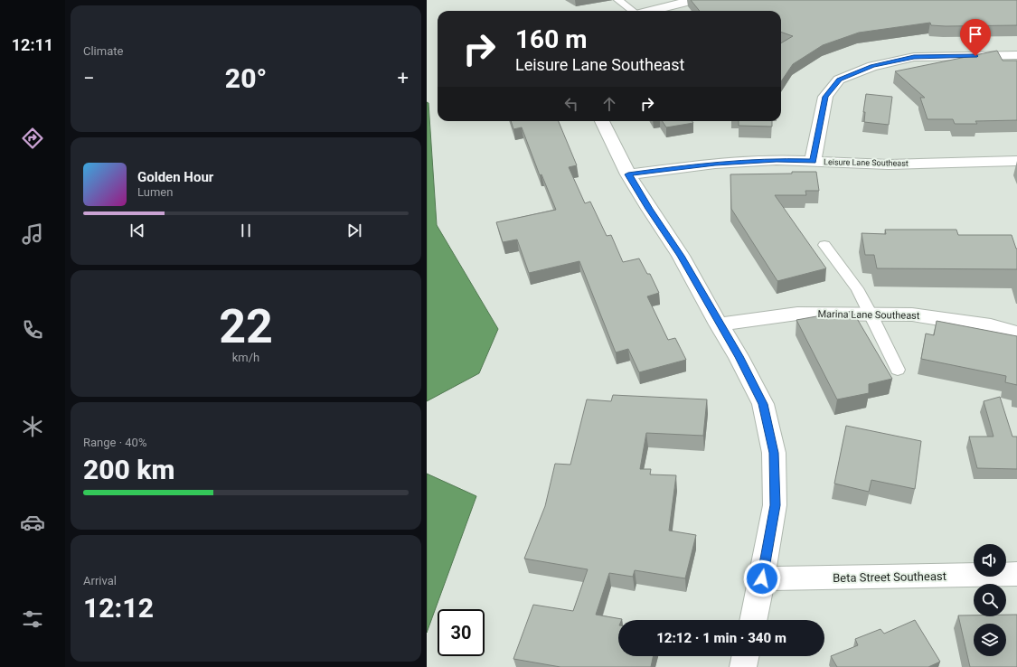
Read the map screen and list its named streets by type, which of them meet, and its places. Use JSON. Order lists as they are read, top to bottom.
{
  "streets": {
    "street": ["Leisure Lane Southeast", "Marina Lane Southeast", "Beta Street Southeast"]
  },
  "page": {
    "tabs": "12:11",
    "tile": [
      "Climate",
      ["22", "km/h"],
      ["Range · 40%", "200 km"],
      ["Arrival", "12:12"]
    ],
    "turn": ["160 m", "Leisure Lane Southeast"],
    "heat": ["−", "20°", "+"],
    "song": ["Golden Hour", "Lumen"],
    "limit": "30",
    "trip": "12:12 · 1 min · 340 m"
  }
}
